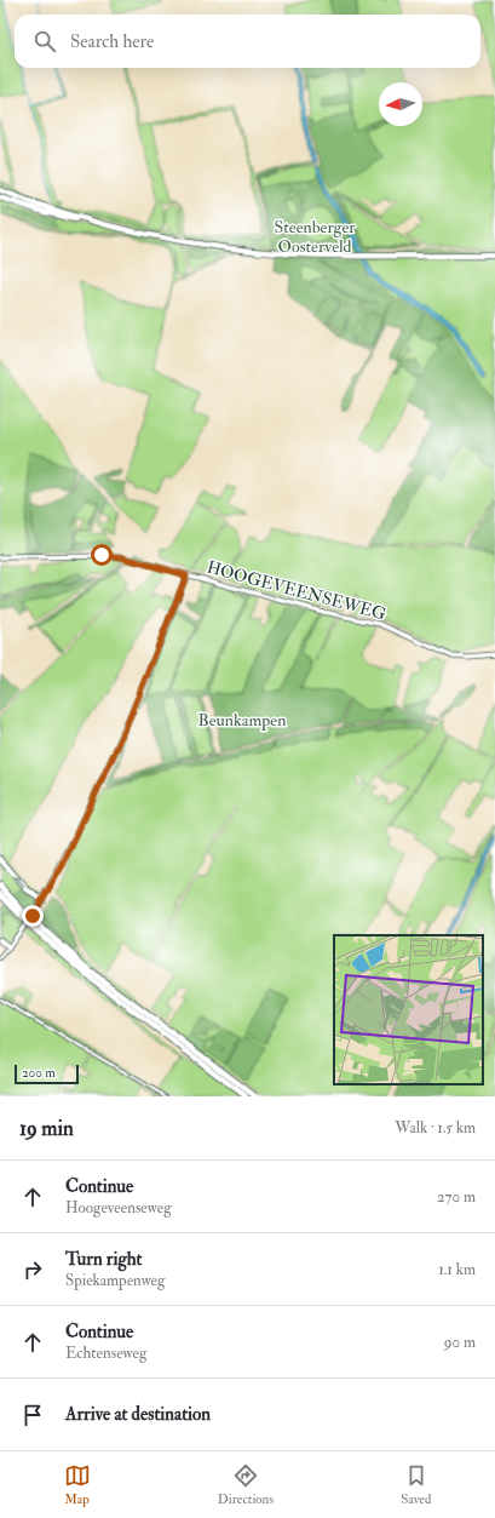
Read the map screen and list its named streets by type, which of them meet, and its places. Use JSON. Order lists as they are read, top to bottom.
{
  "streets": {
    "main road": ["HOOGEVEENSEWEG"]
  },
  "parks": ["Steenberger Oosterveld", "Beunkampen"],
  "scale_bar": "200 m",
  "north": "left",
  "page": {
    "search": "Search here",
    "scale": "200 m",
    "heading": ["19 min", "Walk · 1.5 km"],
    "list": [
      ["Continue", "Hoogeveenseweg", "270 m"],
      ["Turn right", "Spiekampenweg", "1.1 km"],
      ["Continue", "Echtenseweg", "90 m"],
      "Arrive at destination"
    ],
    "nav": ["Map", "Directions", "Saved"]
  }
}
